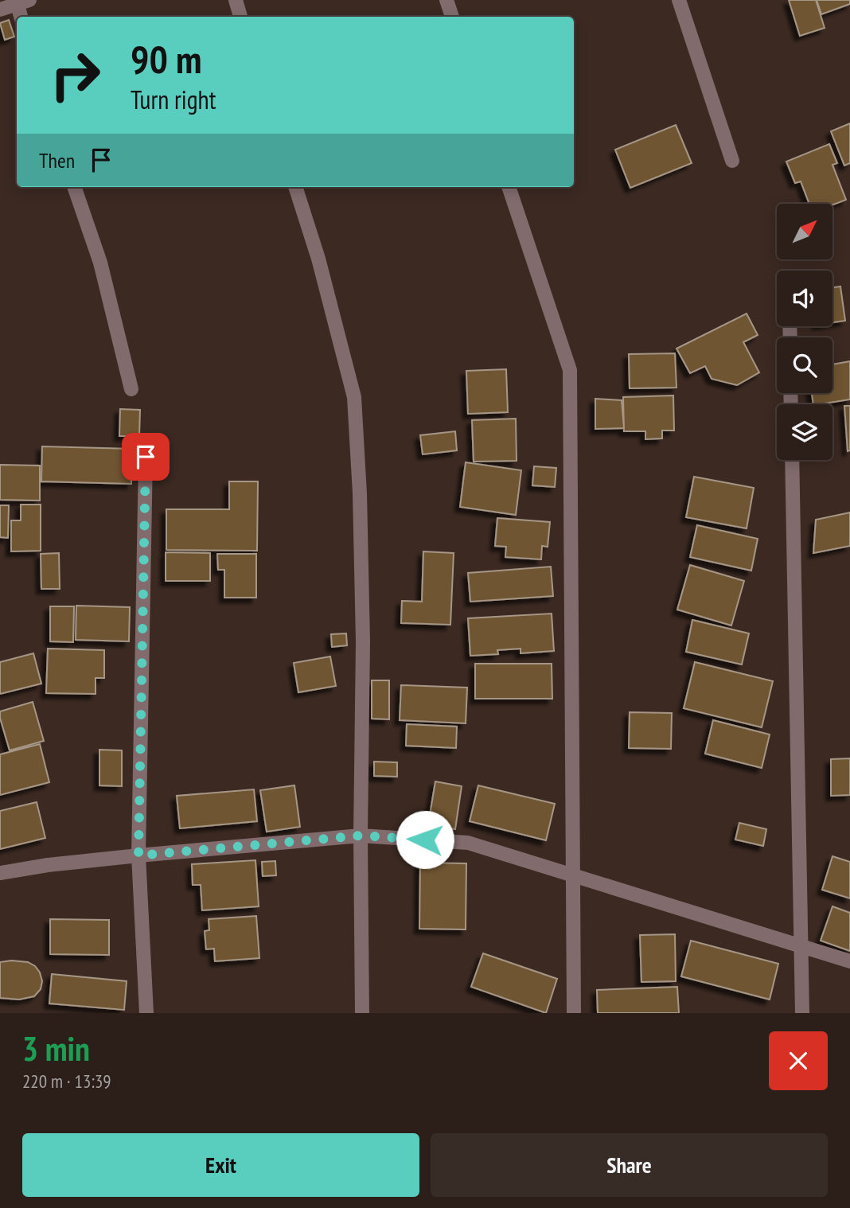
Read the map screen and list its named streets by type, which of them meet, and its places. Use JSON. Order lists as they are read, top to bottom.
{
  "north": "top right",
  "page": {
    "turn": ["90 m", "Turn right"],
    "then": "Then",
    "heading": ["3 min", "220 m · 13:39"],
    "buttons": ["Exit", "Share"]
  }
}
